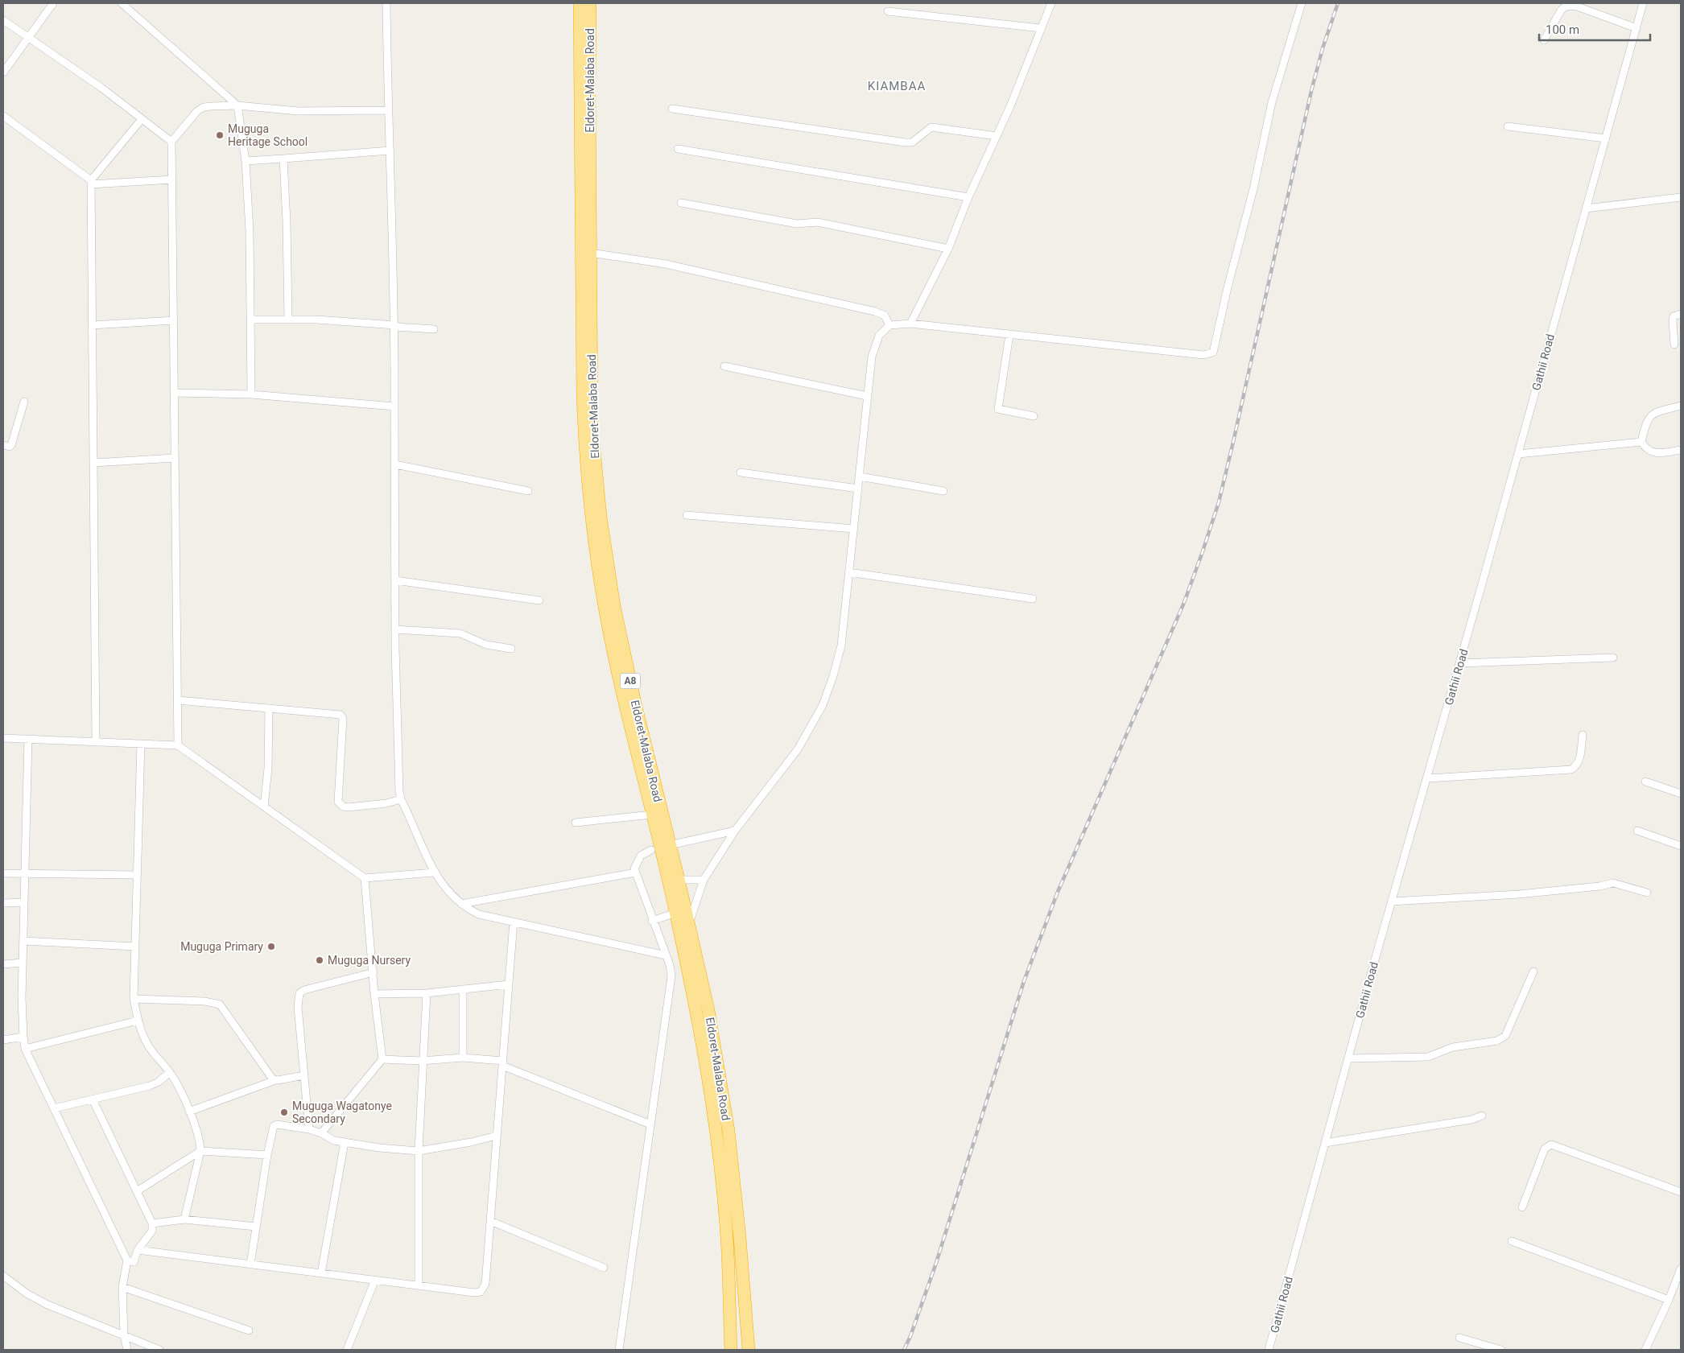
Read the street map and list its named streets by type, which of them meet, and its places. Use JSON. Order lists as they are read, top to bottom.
{
  "streets": {
    "highway": ["Eldoret-Malaba Road", "A8"],
    "street": ["Gathii Road"]
  },
  "districts": ["KIAMBAA"],
  "places": [
    "Muguga Heritage School",
    "Muguga Primary",
    "Muguga Nursery",
    "Muguga Wagatonye Secondary"
  ],
  "scale_bar": "100 m"
}
